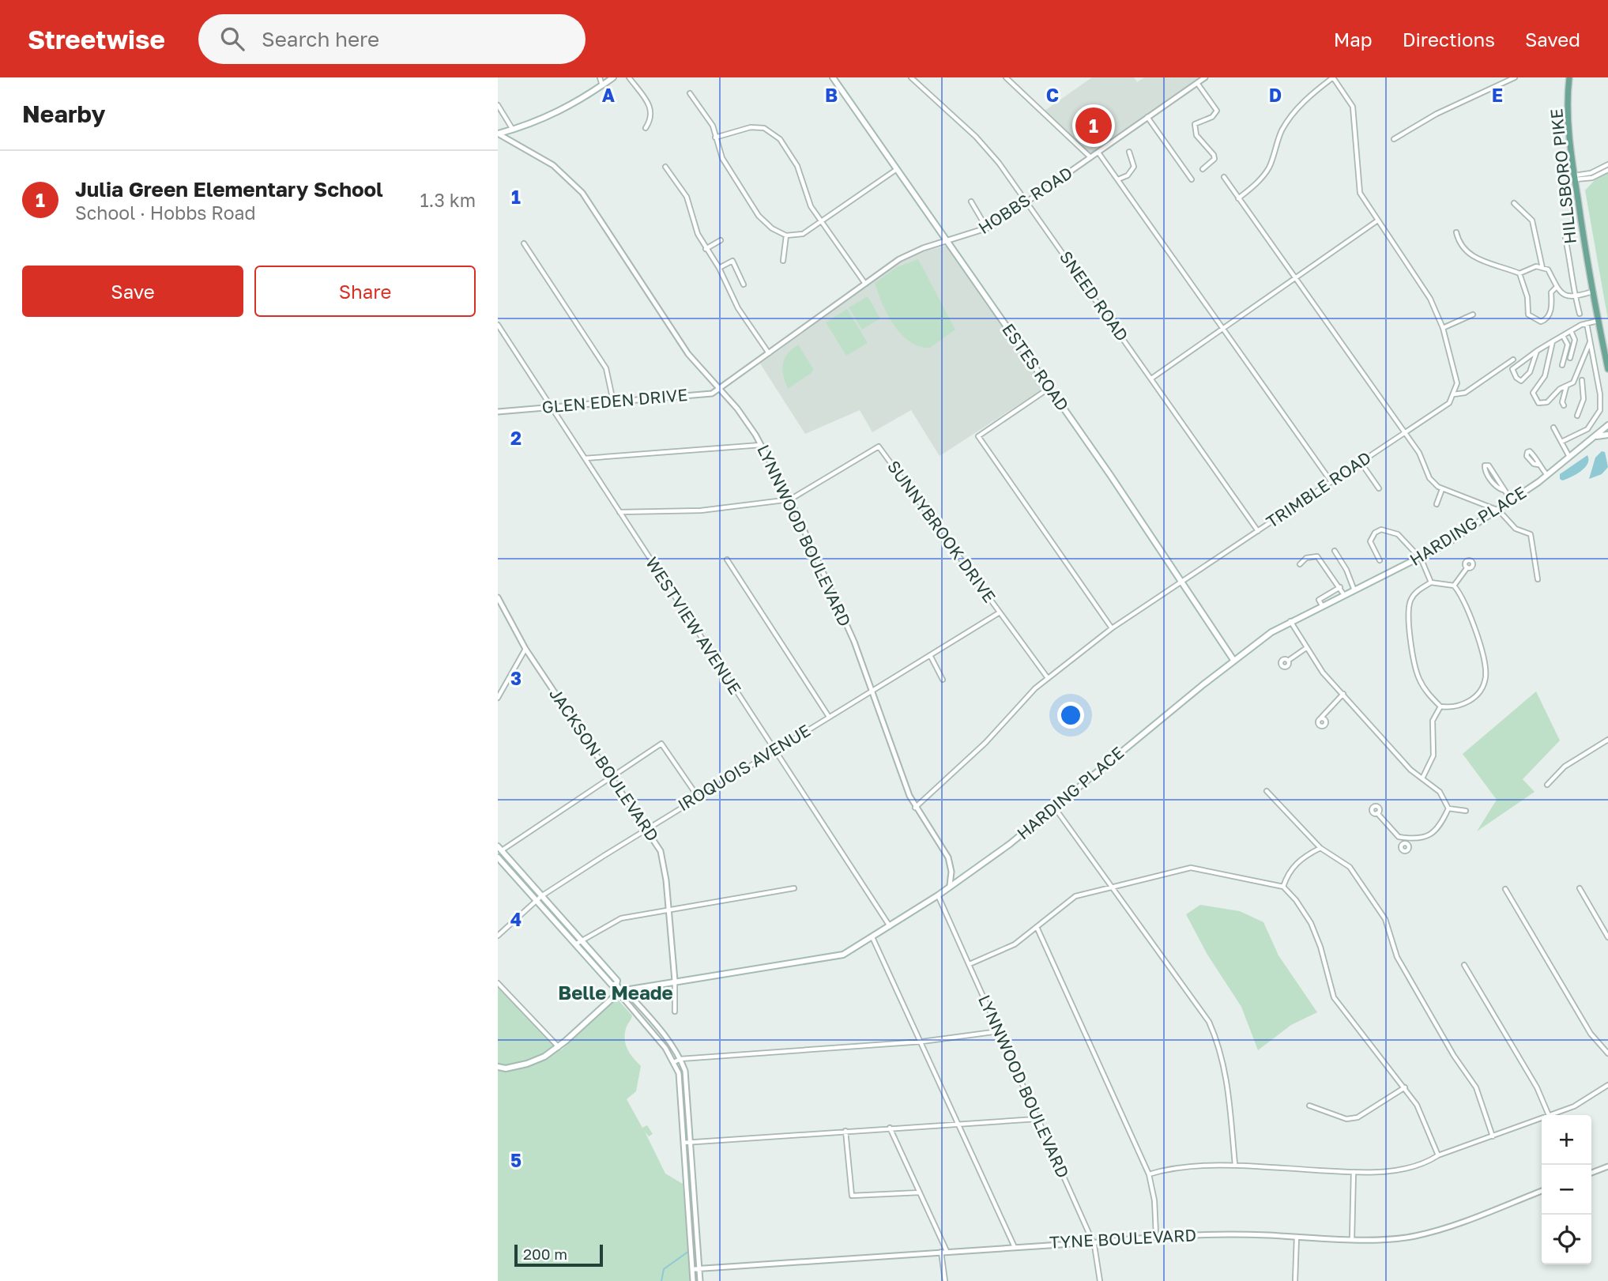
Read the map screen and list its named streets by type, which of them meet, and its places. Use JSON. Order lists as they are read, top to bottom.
{
  "streets": {
    "main road": ["HILLSBORO PIKE", "ESTES ROAD", "HARDING PLACE"],
    "street": [
      "HOBBS ROAD",
      "SNEED ROAD",
      "GLEN EDEN DRIVE",
      "TRIMBLE ROAD",
      "SUNNYBROOK DRIVE",
      "LYNNWOOD BOULEVARD",
      "WESTVIEW AVENUE",
      "JACKSON BOULEVARD",
      "IROQUOIS AVENUE",
      "TYNE BOULEVARD"
    ]
  },
  "crossings": [
    ["HOBBS ROAD", "SNEED ROAD"],
    ["HOBBS ROAD", "ESTES ROAD"],
    ["HOBBS ROAD", "GLEN EDEN DRIVE"],
    ["SNEED ROAD", "TRIMBLE ROAD"],
    ["ESTES ROAD", "TRIMBLE ROAD"],
    ["ESTES ROAD", "HARDING PLACE"],
    ["GLEN EDEN DRIVE", "LYNNWOOD BOULEVARD"],
    ["GLEN EDEN DRIVE", "WESTVIEW AVENUE"],
    ["TRIMBLE ROAD", "SUNNYBROOK DRIVE"],
    ["TRIMBLE ROAD", "LYNNWOOD BOULEVARD"],
    ["HARDING PLACE", "LYNNWOOD BOULEVARD"],
    ["HARDING PLACE", "WESTVIEW AVENUE"],
    ["HARDING PLACE", "JACKSON BOULEVARD"],
    ["SUNNYBROOK DRIVE", "LYNNWOOD BOULEVARD"],
    ["SUNNYBROOK DRIVE", "WESTVIEW AVENUE"],
    ["SUNNYBROOK DRIVE", "IROQUOIS AVENUE"],
    ["LYNNWOOD BOULEVARD", "IROQUOIS AVENUE"],
    ["LYNNWOOD BOULEVARD", "TYNE BOULEVARD"],
    ["WESTVIEW AVENUE", "IROQUOIS AVENUE"],
    ["JACKSON BOULEVARD", "IROQUOIS AVENUE"]
  ],
  "districts": ["Belle Meade"],
  "scale_bar": "200 m",
  "page": {
    "header": "Streetwise",
    "search": "Search here",
    "nav": ["Map", "Directions", "Saved"],
    "heading": "Nearby",
    "pins": "1",
    "list": [
      {
        "mark": "1",
        "name": "Julia Green Elementary School",
        "note": "School · Hobbs Road",
        "value": "1.3 km"
      }
    ],
    "buttons": ["Save", "Share"],
    "map_buttons": ["+", "−"],
    "scale": "200 m"
  },
  "grid": {
    "columns": [
      "A",
      "B",
      "C",
      "D",
      "E"
    ],
    "rows": [
      "1",
      "2",
      "3",
      "4",
      "5"
    ]
  }
}
